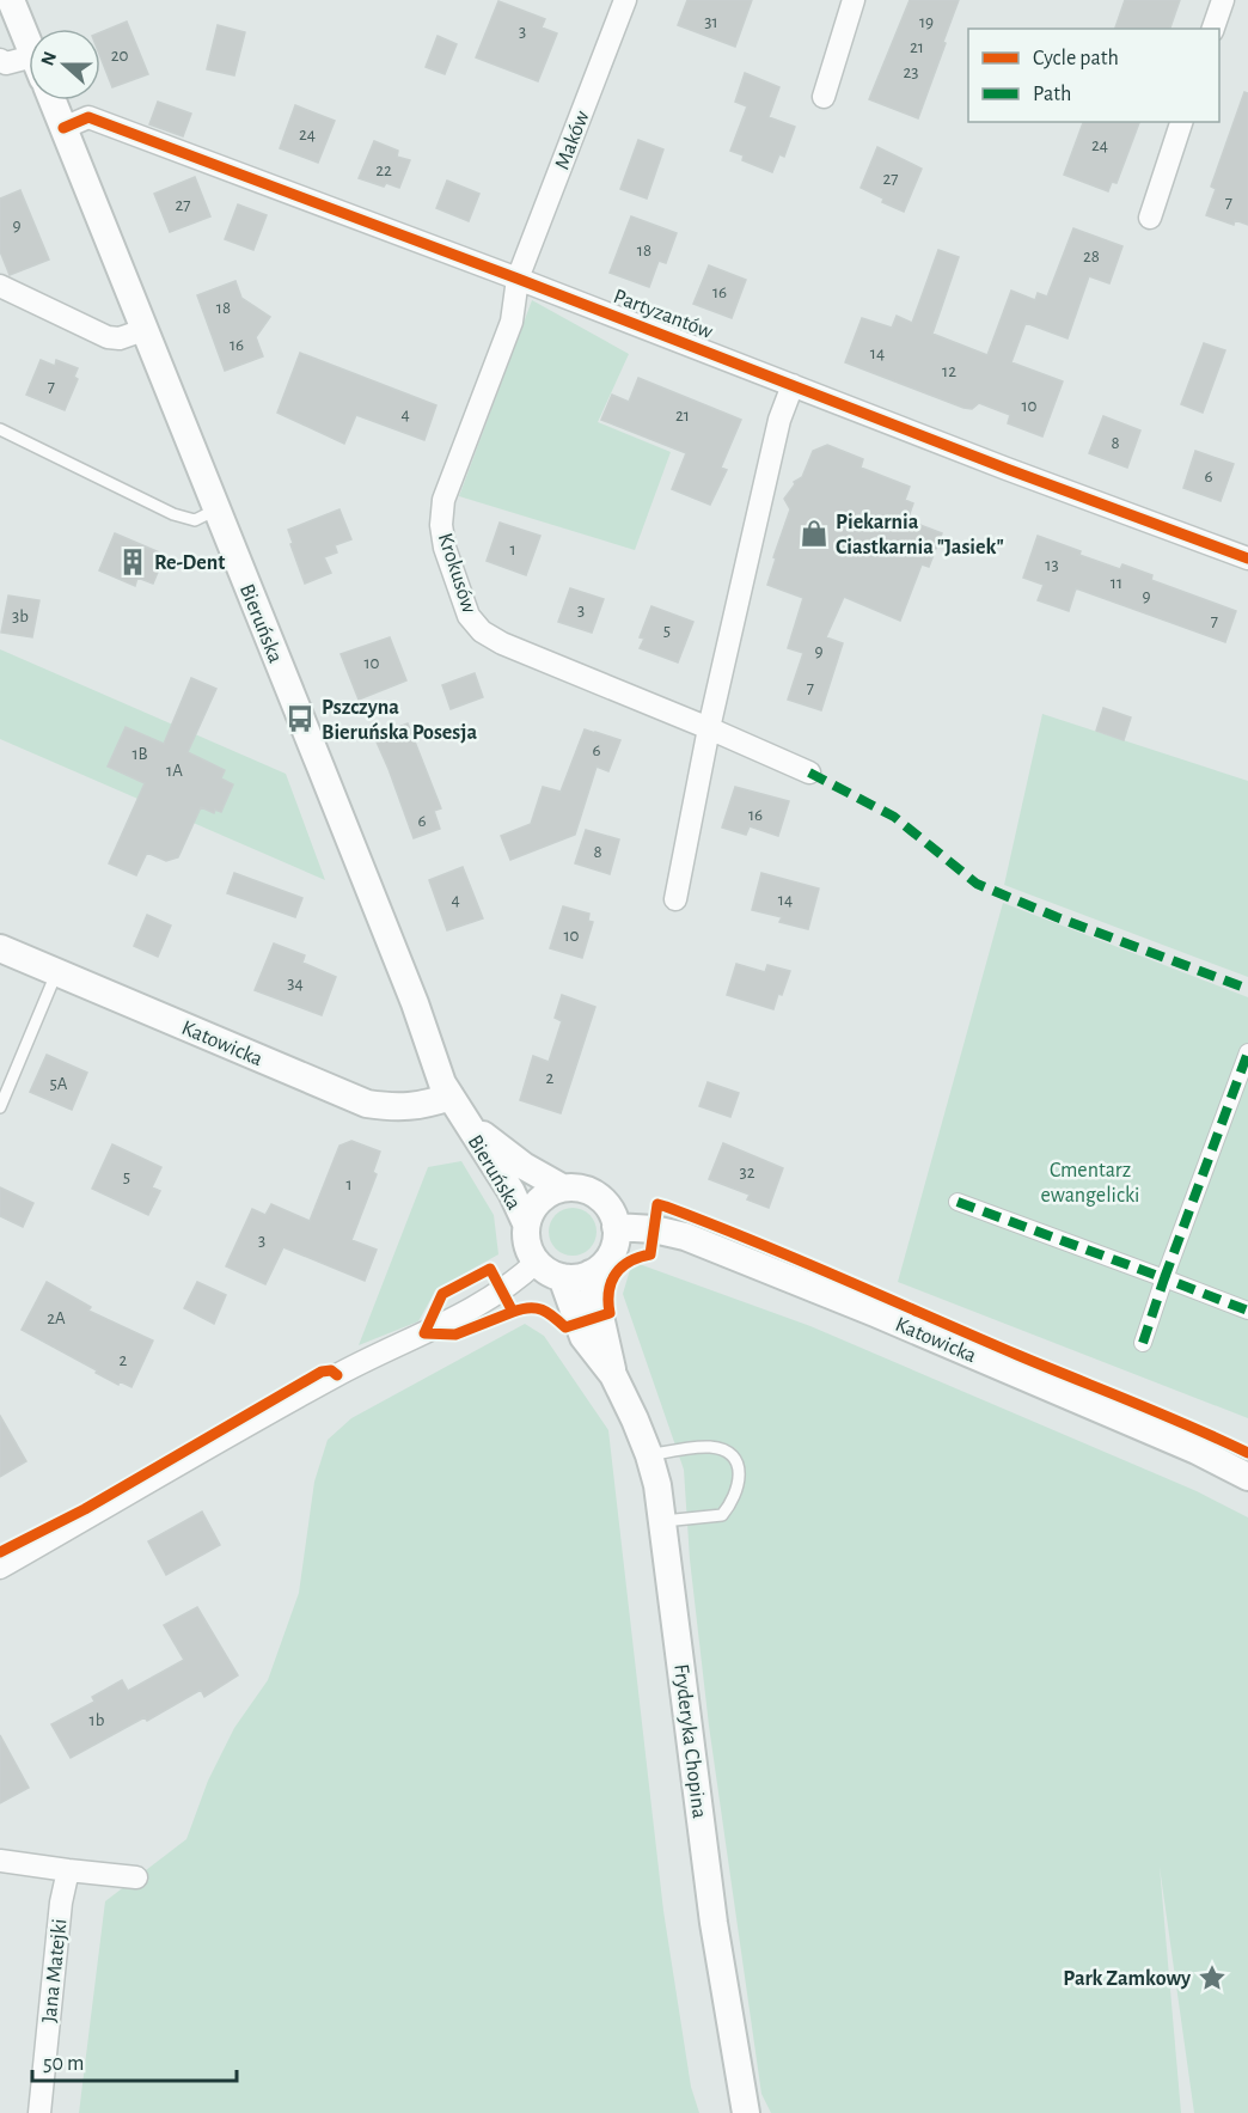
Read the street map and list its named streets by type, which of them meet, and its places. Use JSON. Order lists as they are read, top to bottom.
{
  "streets": {
    "street": [
      "Maków",
      "Partyzantów",
      "Krokusów",
      "Bieruńska",
      "Katowicka",
      "Fryderyka Chopina",
      "Jana Matejki"
    ]
  },
  "crossings": [
    ["Maków", "Partyzantów"],
    ["Maków", "Krokusów"],
    ["Partyzantów", "Krokusów"],
    ["Partyzantów", "Bieruńska"],
    ["Bieruńska", "Katowicka"],
    ["Bieruńska", "Fryderyka Chopina"],
    ["Katowicka", "Fryderyka Chopina"]
  ],
  "parks": ["Cmentarz ewangelicki"],
  "places": {
    "shop": ["Piekarnia Ciastkarnia \"Jasiek\""],
    "building": ["Re-Dent"],
    "bus stop": ["Pszczyna Bieruńska Posesja"],
    "place": ["Park Zamkowy"]
  },
  "house_numbers": [
    "31",
    "19",
    "3",
    "21",
    "20",
    "23",
    "24",
    "24",
    "22",
    "27",
    "7",
    "27",
    "9",
    "18",
    "28",
    "16",
    "18",
    "16",
    "14",
    "12",
    "7",
    "10",
    "4",
    "21",
    "8",
    "6",
    "1",
    "13",
    "11",
    "9",
    "3",
    "3b",
    "7",
    "5",
    "9",
    "10",
    "7",
    "6",
    "1B",
    "1A",
    "16",
    "6",
    "8",
    "4",
    "14",
    "10",
    "34",
    "2",
    "5A",
    "32",
    "5",
    "1",
    "3",
    "2A",
    "2",
    "1b"
  ],
  "legend": ["Cycle path", "Path"],
  "scale_bar": "50 m",
  "north": "left"
}
